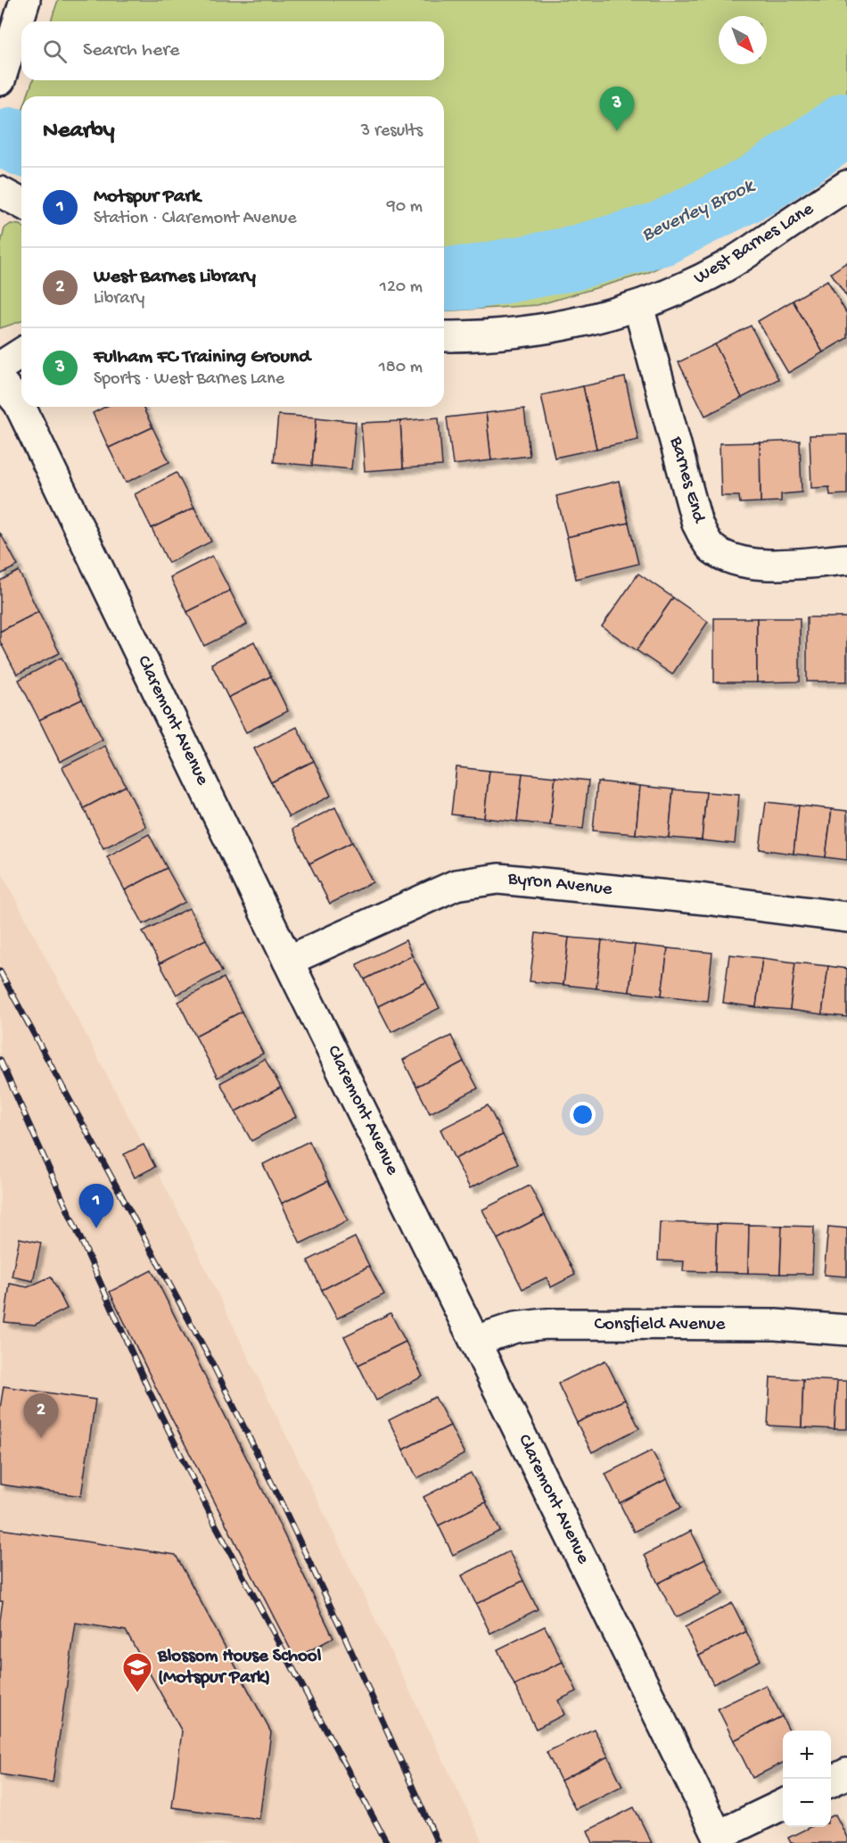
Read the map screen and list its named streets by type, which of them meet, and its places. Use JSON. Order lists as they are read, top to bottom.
{
  "streets": {
    "street": [
      "West Barnes Lane",
      "Barnes End",
      "Claremont Avenue",
      "Byron Avenue",
      "Consfield Avenue"
    ]
  },
  "crossings": [
    ["West Barnes Lane", "Barnes End"],
    ["Claremont Avenue", "Byron Avenue"],
    ["Claremont Avenue", "Consfield Avenue"]
  ],
  "water": ["Beverley Brook"],
  "places": {
    "school or university": ["Blossom House School (Motspur Park)"]
  },
  "north": "bottom right",
  "page": {
    "search": "Search here",
    "pins": ["3", "1", "2"],
    "heading": ["Nearby", "3 results"],
    "list": [
      {
        "mark": "1",
        "name": "Motspur Park",
        "note": "Station · Claremont Avenue",
        "value": "90 m"
      },
      {
        "mark": "2",
        "name": "West Barnes Library",
        "note": "Library",
        "value": "120 m"
      },
      {
        "mark": "3",
        "name": "Fulham FC Training Ground",
        "note": "Sports · West Barnes Lane",
        "value": "180 m"
      }
    ],
    "map_buttons": ["+", "−"]
  }
}
